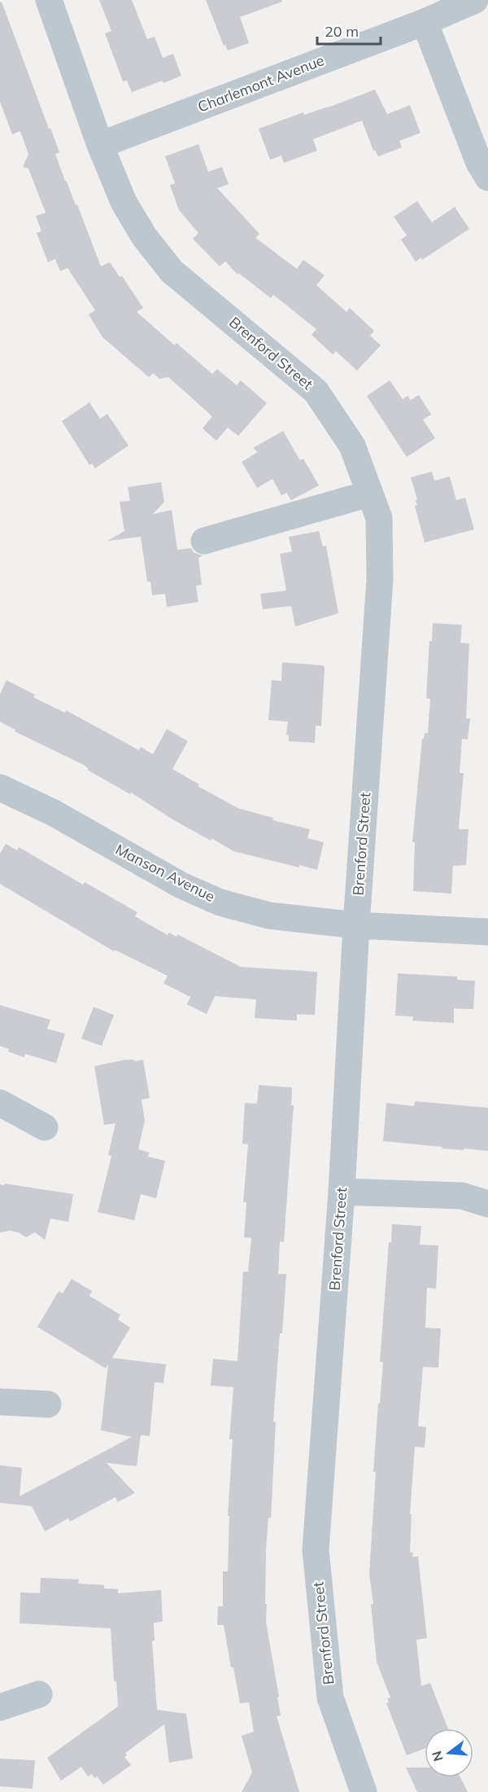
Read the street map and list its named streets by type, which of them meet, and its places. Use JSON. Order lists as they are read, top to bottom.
{
  "streets": {
    "street": ["Charlemont Avenue", "Brenford Street", "Manson Avenue"]
  },
  "crossings": [
    ["Charlemont Avenue", "Brenford Street"],
    ["Brenford Street", "Manson Avenue"]
  ],
  "scale_bar": "20 m",
  "north": "left"
}
